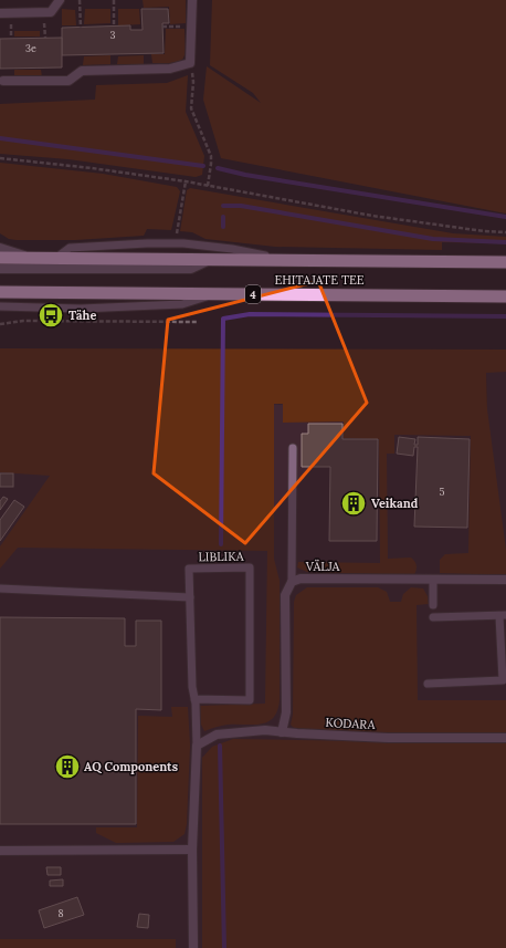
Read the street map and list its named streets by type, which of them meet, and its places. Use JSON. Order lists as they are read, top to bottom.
{
  "streets": {
    "highway": ["EHITAJATE TEE", "4"],
    "street": ["LIBLIKA", "VÄLJA", "KODARA"]
  },
  "crossings": [
    ["LIBLIKA", "KODARA"],
    ["VÄLJA", "KODARA"]
  ],
  "places": {
    "bus stop": ["Tähe"],
    "building": ["Veikand", "AQ Components"]
  },
  "house_numbers": [
    "3",
    "3e",
    "5",
    "8"
  ]
}
